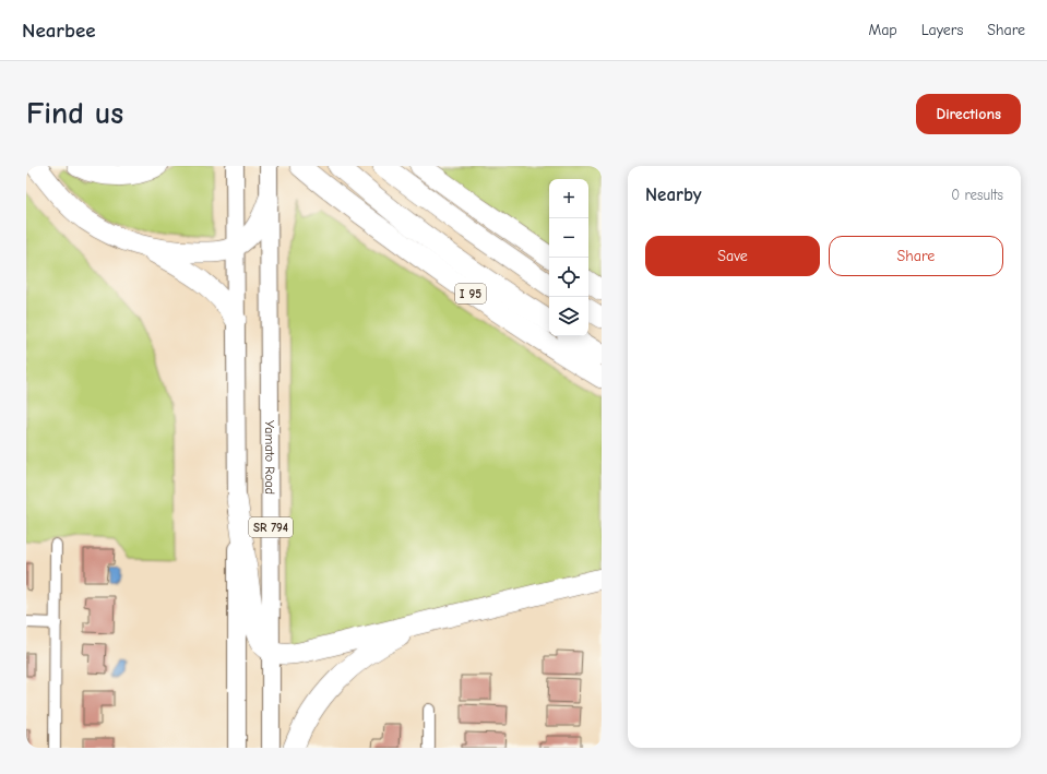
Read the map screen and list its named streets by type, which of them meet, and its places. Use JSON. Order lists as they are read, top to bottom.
{
  "streets": {
    "highway": ["I 95"],
    "main road": ["Yamato Road", "SR 794"]
  },
  "page": {
    "header": "Nearbee",
    "nav": ["Map", "Layers", "Share"],
    "buttons": [
      "Directions",
      ["Save", "Share"]
    ],
    "title": "Find us",
    "heading": ["Nearby", "0 results"],
    "map_buttons": ["+", "−"]
  }
}
